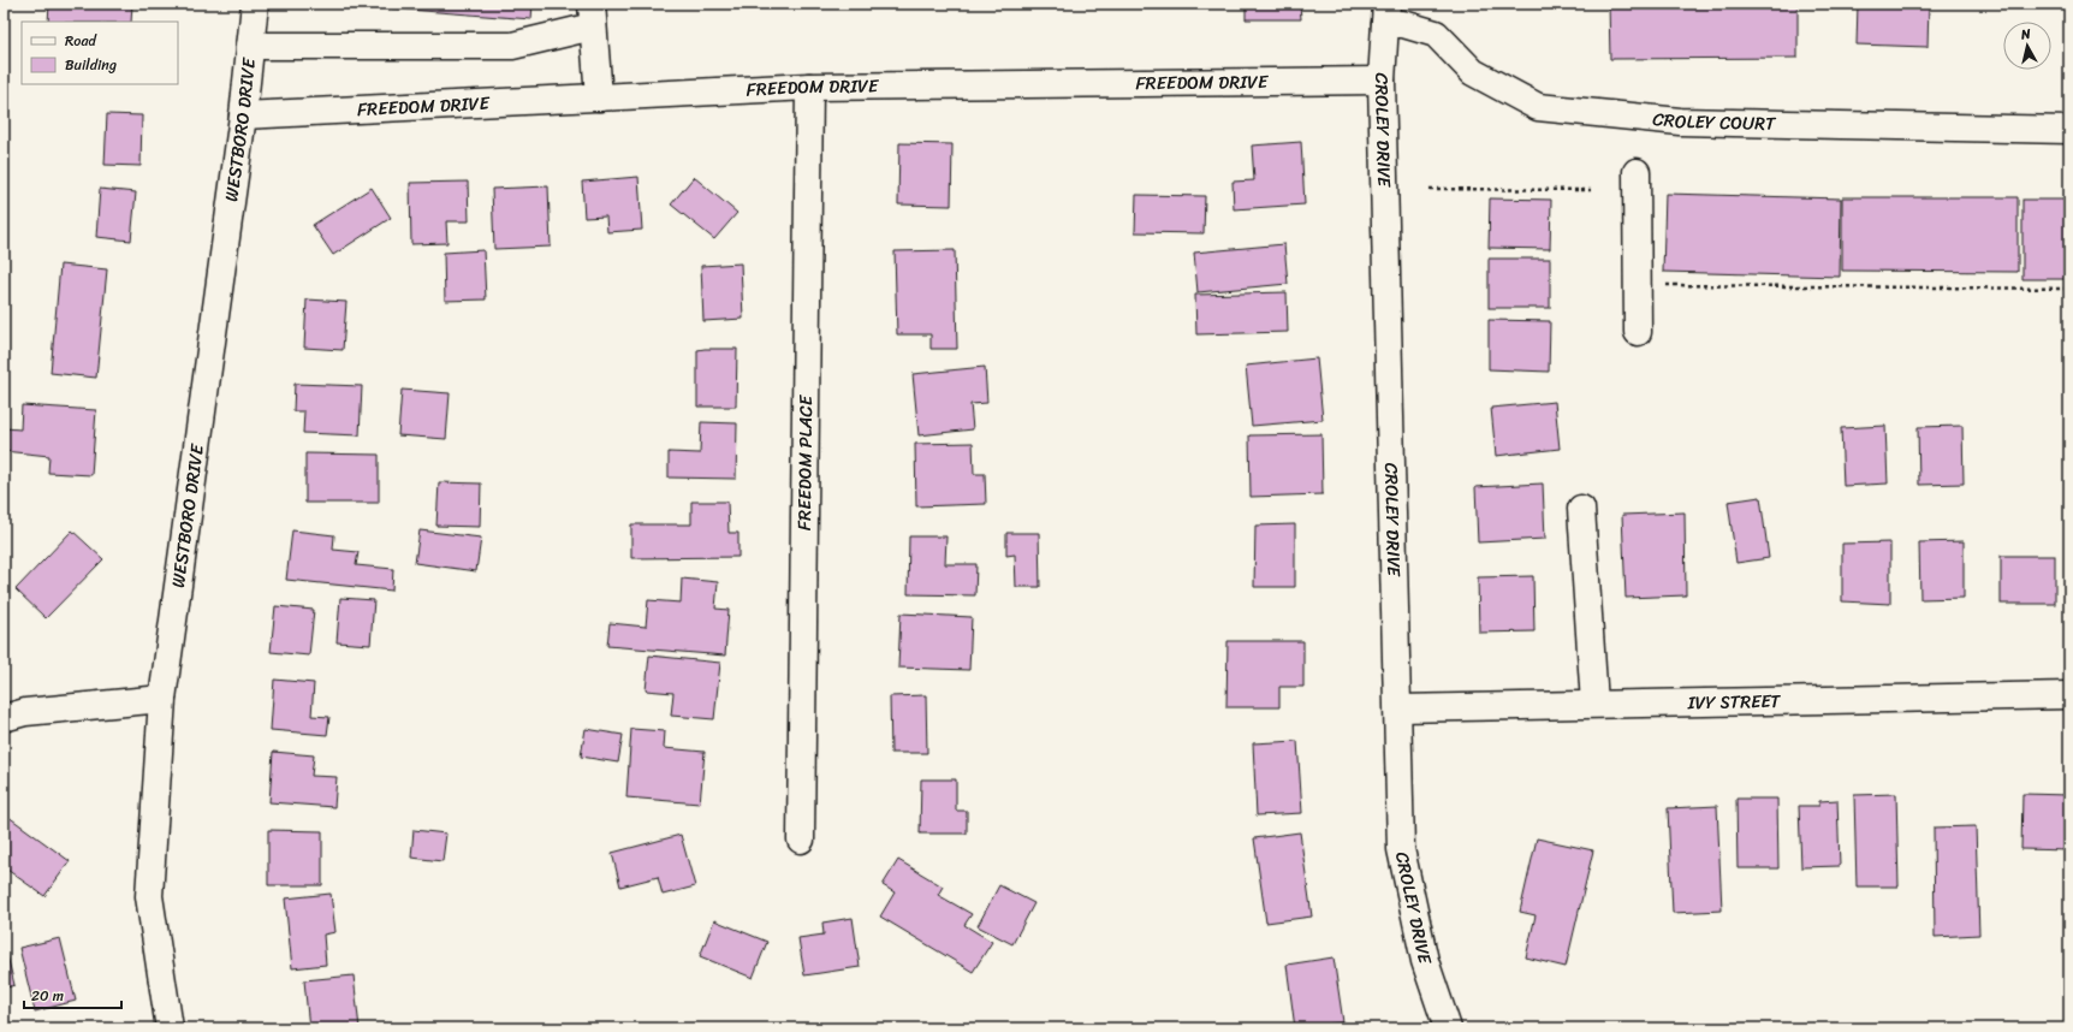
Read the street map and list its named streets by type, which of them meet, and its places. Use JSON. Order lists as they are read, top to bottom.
{
  "streets": {
    "street": [
      "FREEDOM DRIVE",
      "CROLEY COURT",
      "WESTBORO DRIVE",
      "CROLEY DRIVE",
      "FREEDOM PLACE",
      "IVY STREET"
    ]
  },
  "crossings": [
    ["FREEDOM DRIVE", "WESTBORO DRIVE"],
    ["FREEDOM DRIVE", "CROLEY DRIVE"],
    ["FREEDOM DRIVE", "FREEDOM PLACE"],
    ["CROLEY COURT", "CROLEY DRIVE"],
    ["CROLEY DRIVE", "IVY STREET"]
  ],
  "legend": ["Road", "Building"],
  "scale_bar": "20 m",
  "north": "top"
}
